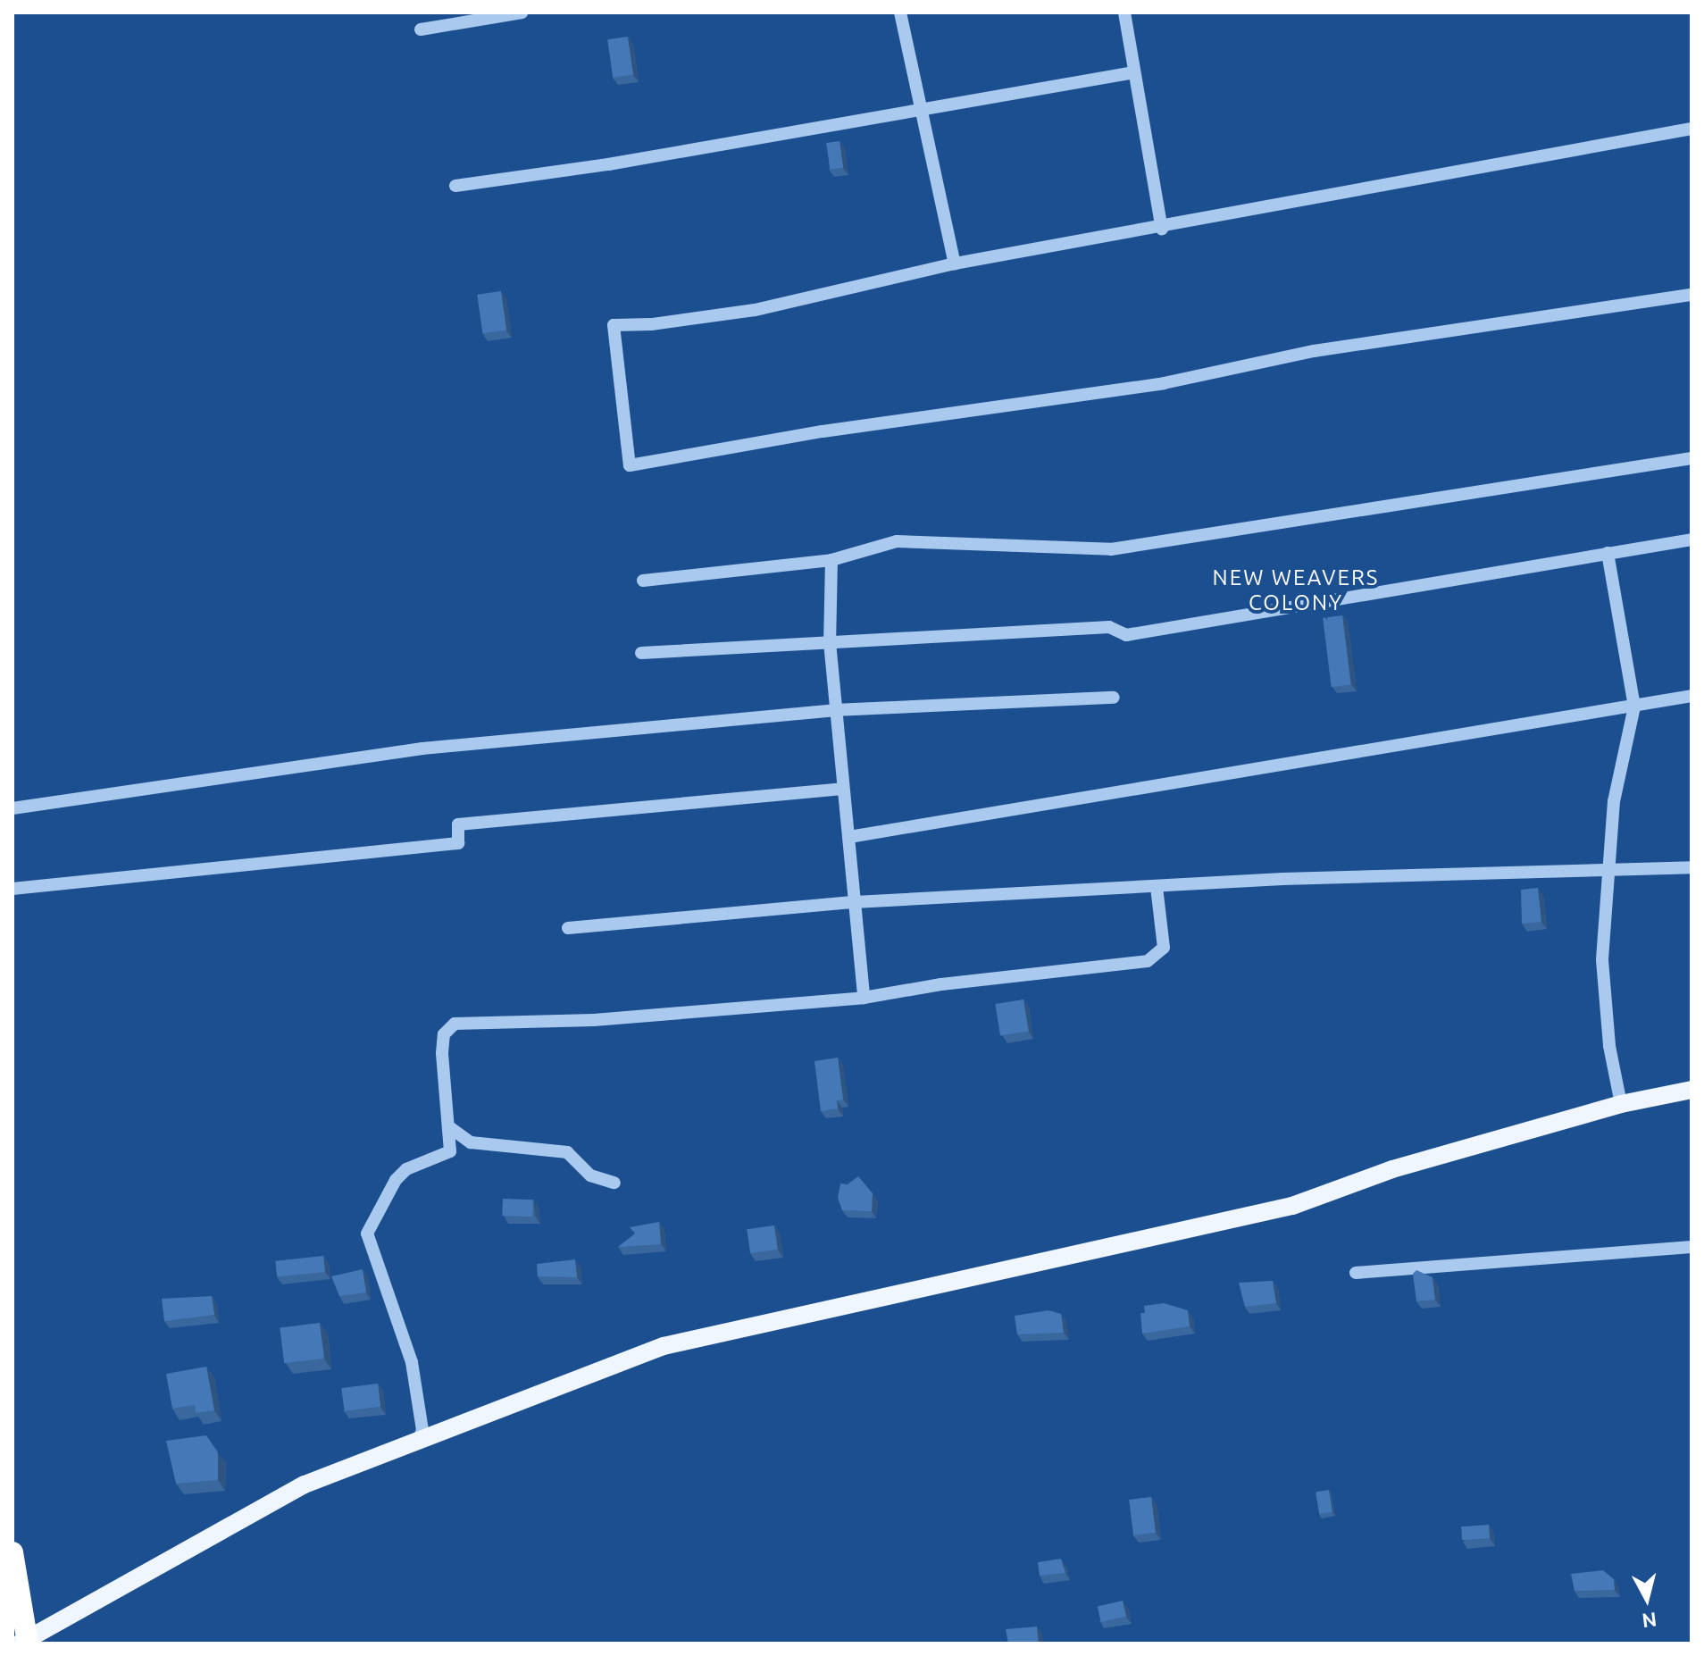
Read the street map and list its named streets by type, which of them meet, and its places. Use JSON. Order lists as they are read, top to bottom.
{
  "districts": ["NEW WEAVERS COLONY"],
  "north": "bottom"
}
